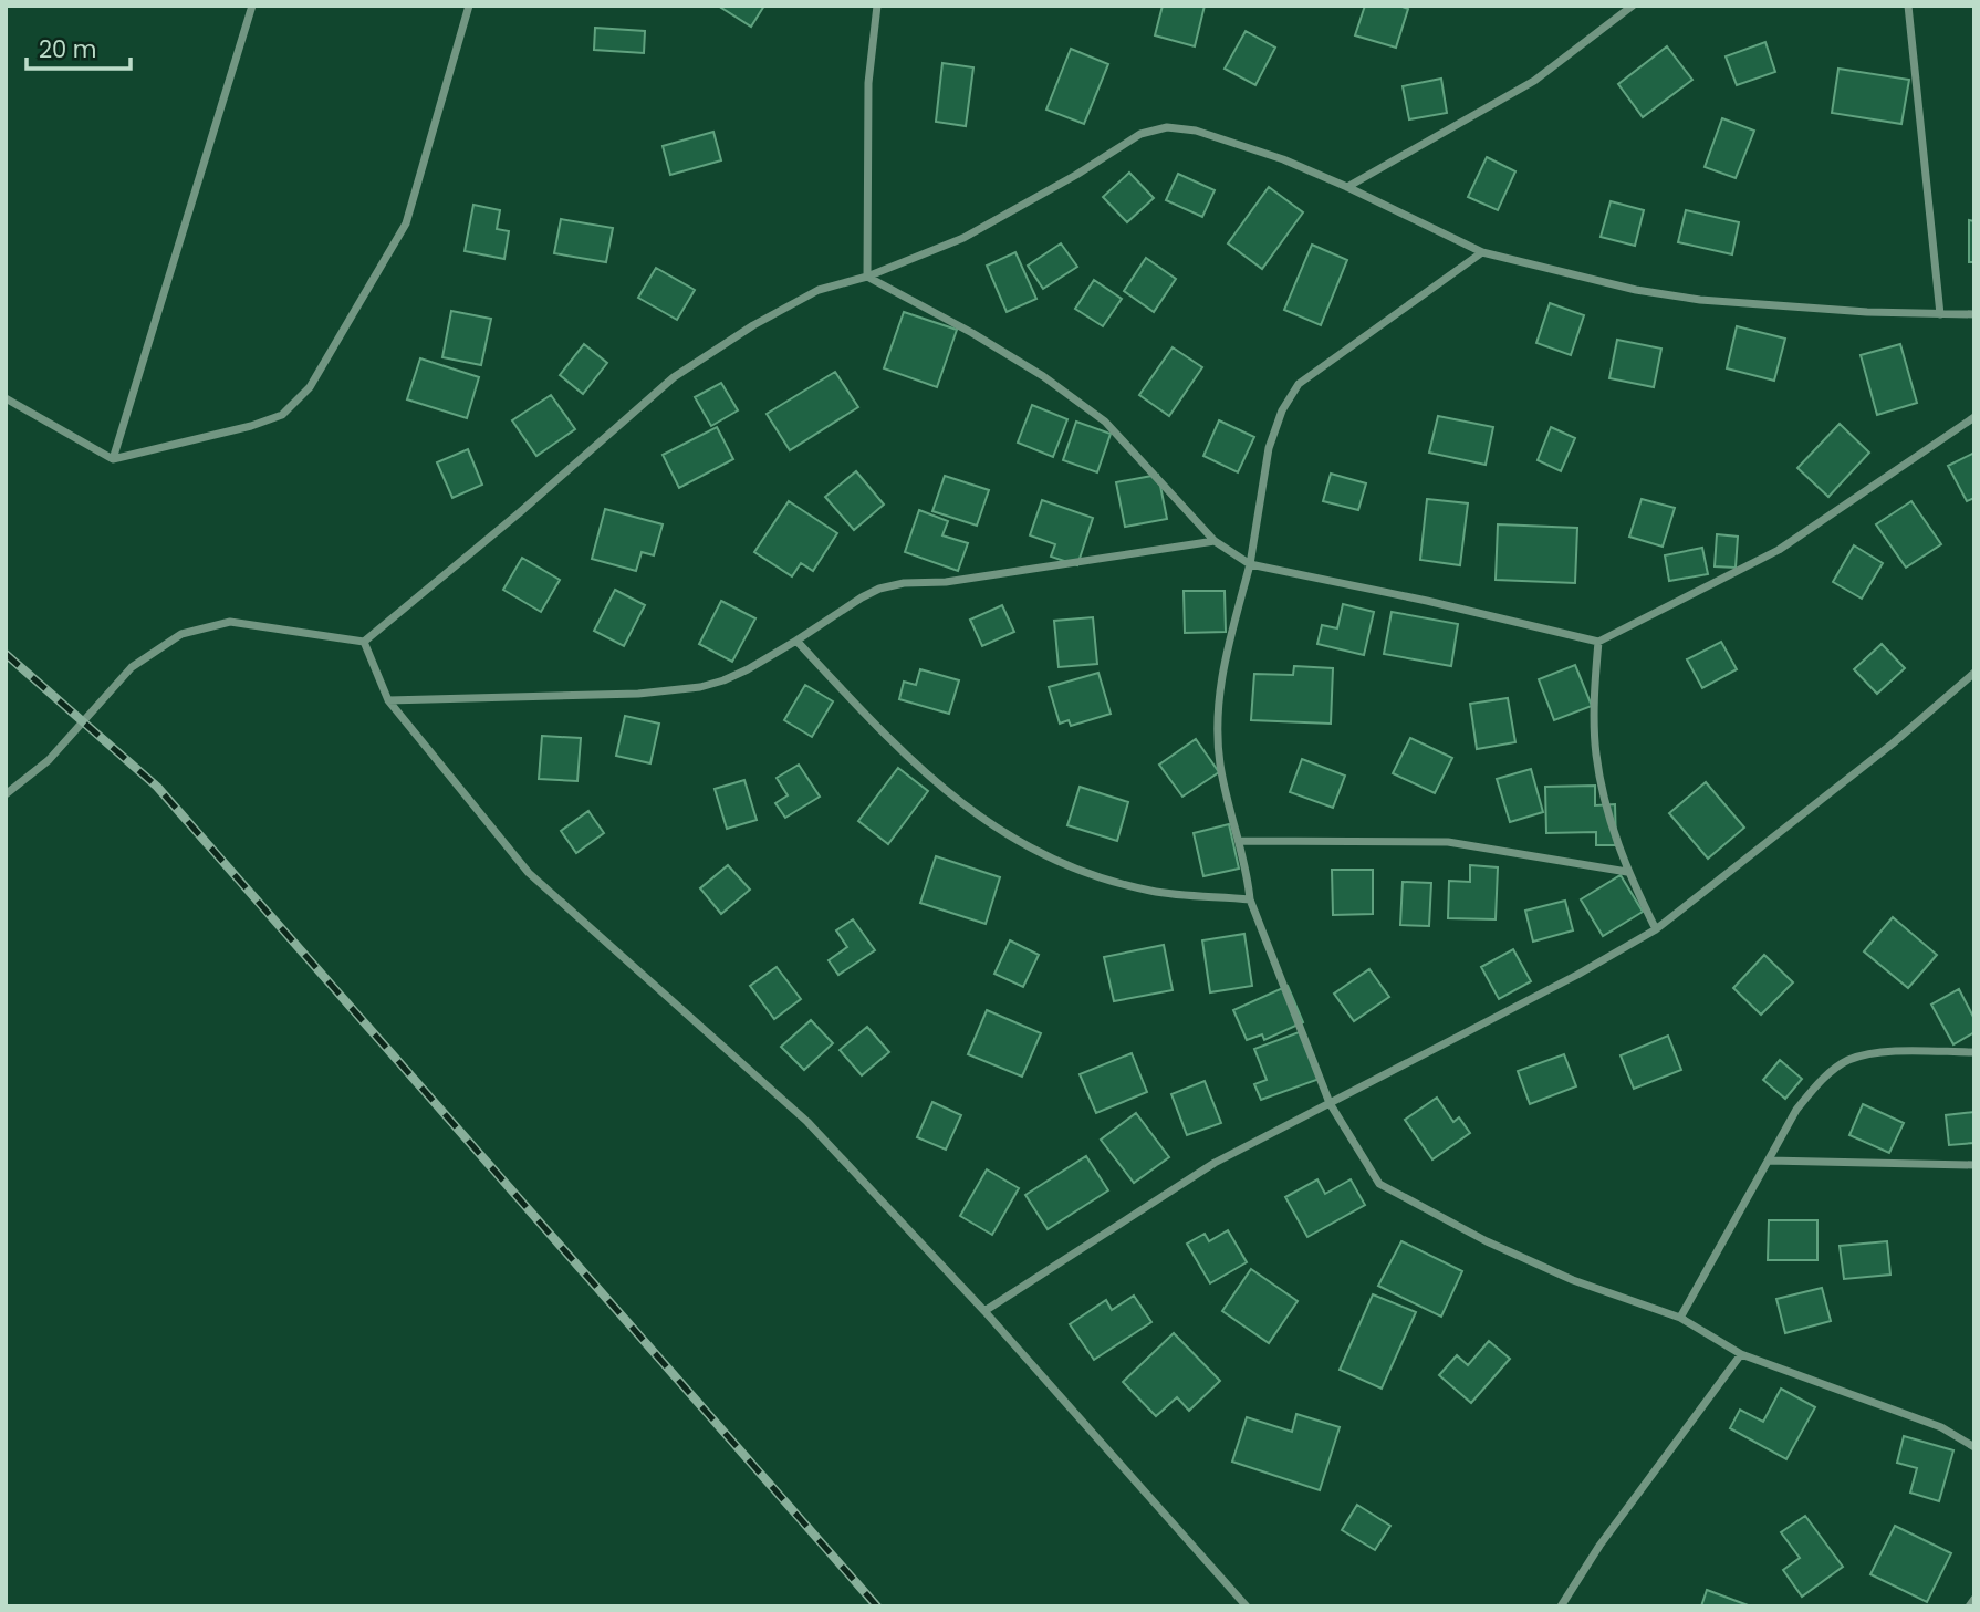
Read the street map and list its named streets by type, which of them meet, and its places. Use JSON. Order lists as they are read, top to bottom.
{
  "scale_bar": "20 m"
}
